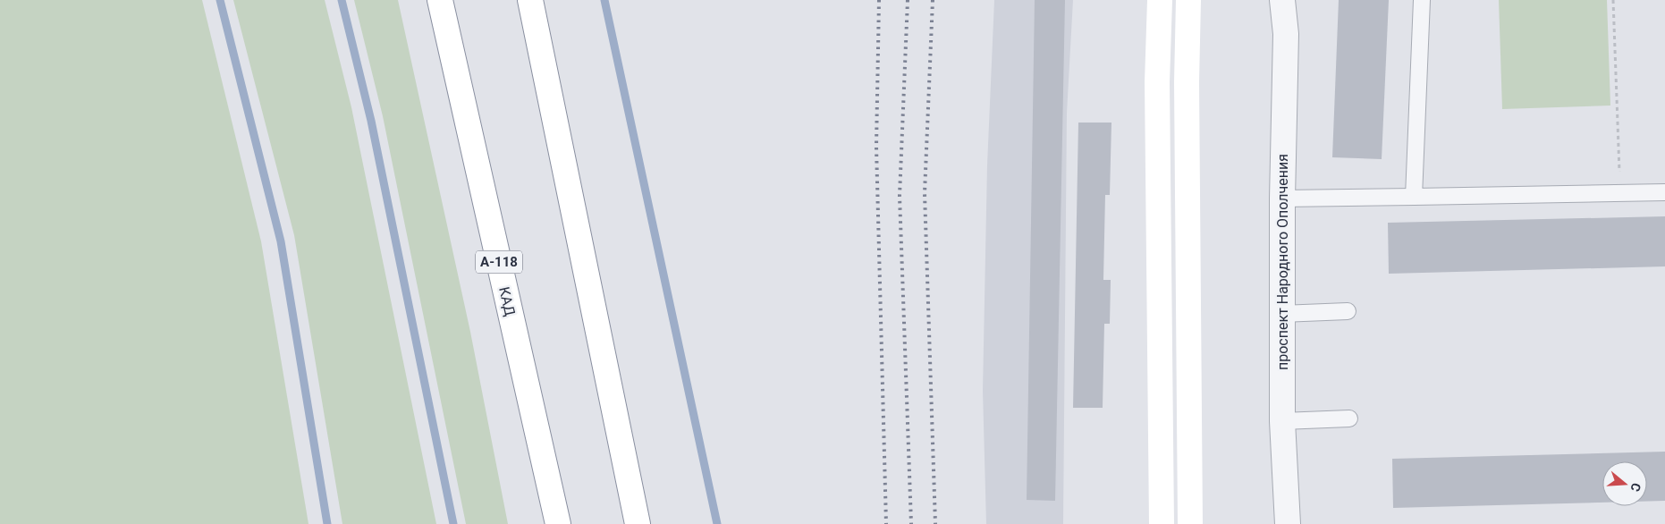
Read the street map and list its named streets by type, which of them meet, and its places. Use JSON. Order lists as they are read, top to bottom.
{
  "streets": {
    "main road": ["А-118", "КАД"],
    "street": ["проспект Народного Ополчения"]
  },
  "north": "right"
}
